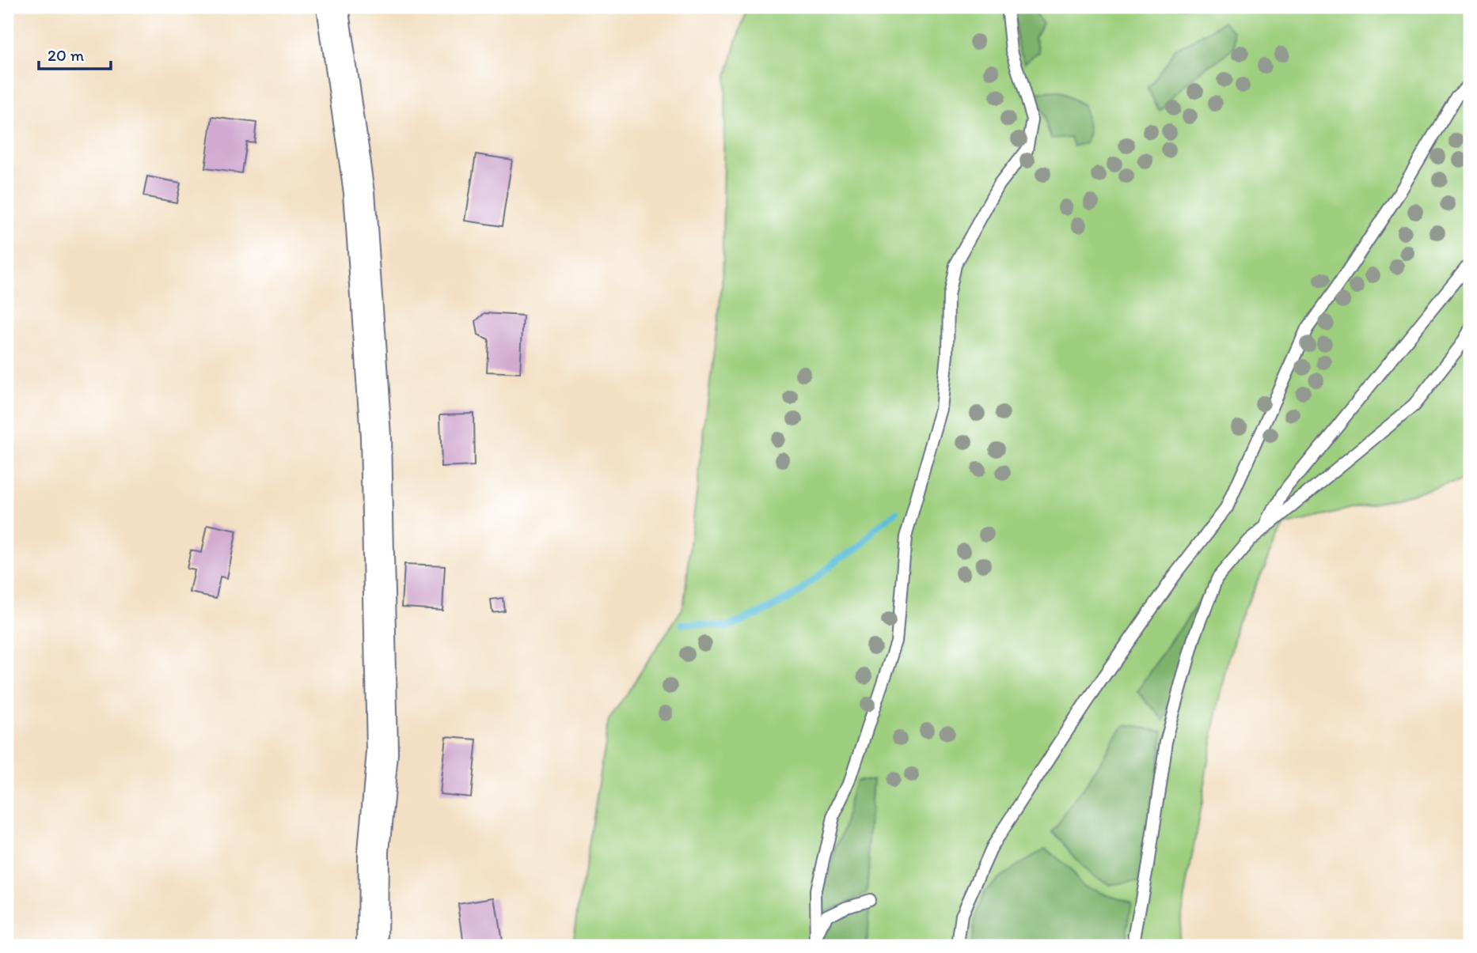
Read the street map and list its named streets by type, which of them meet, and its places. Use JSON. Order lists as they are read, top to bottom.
{
  "scale_bar": "20 m"
}
